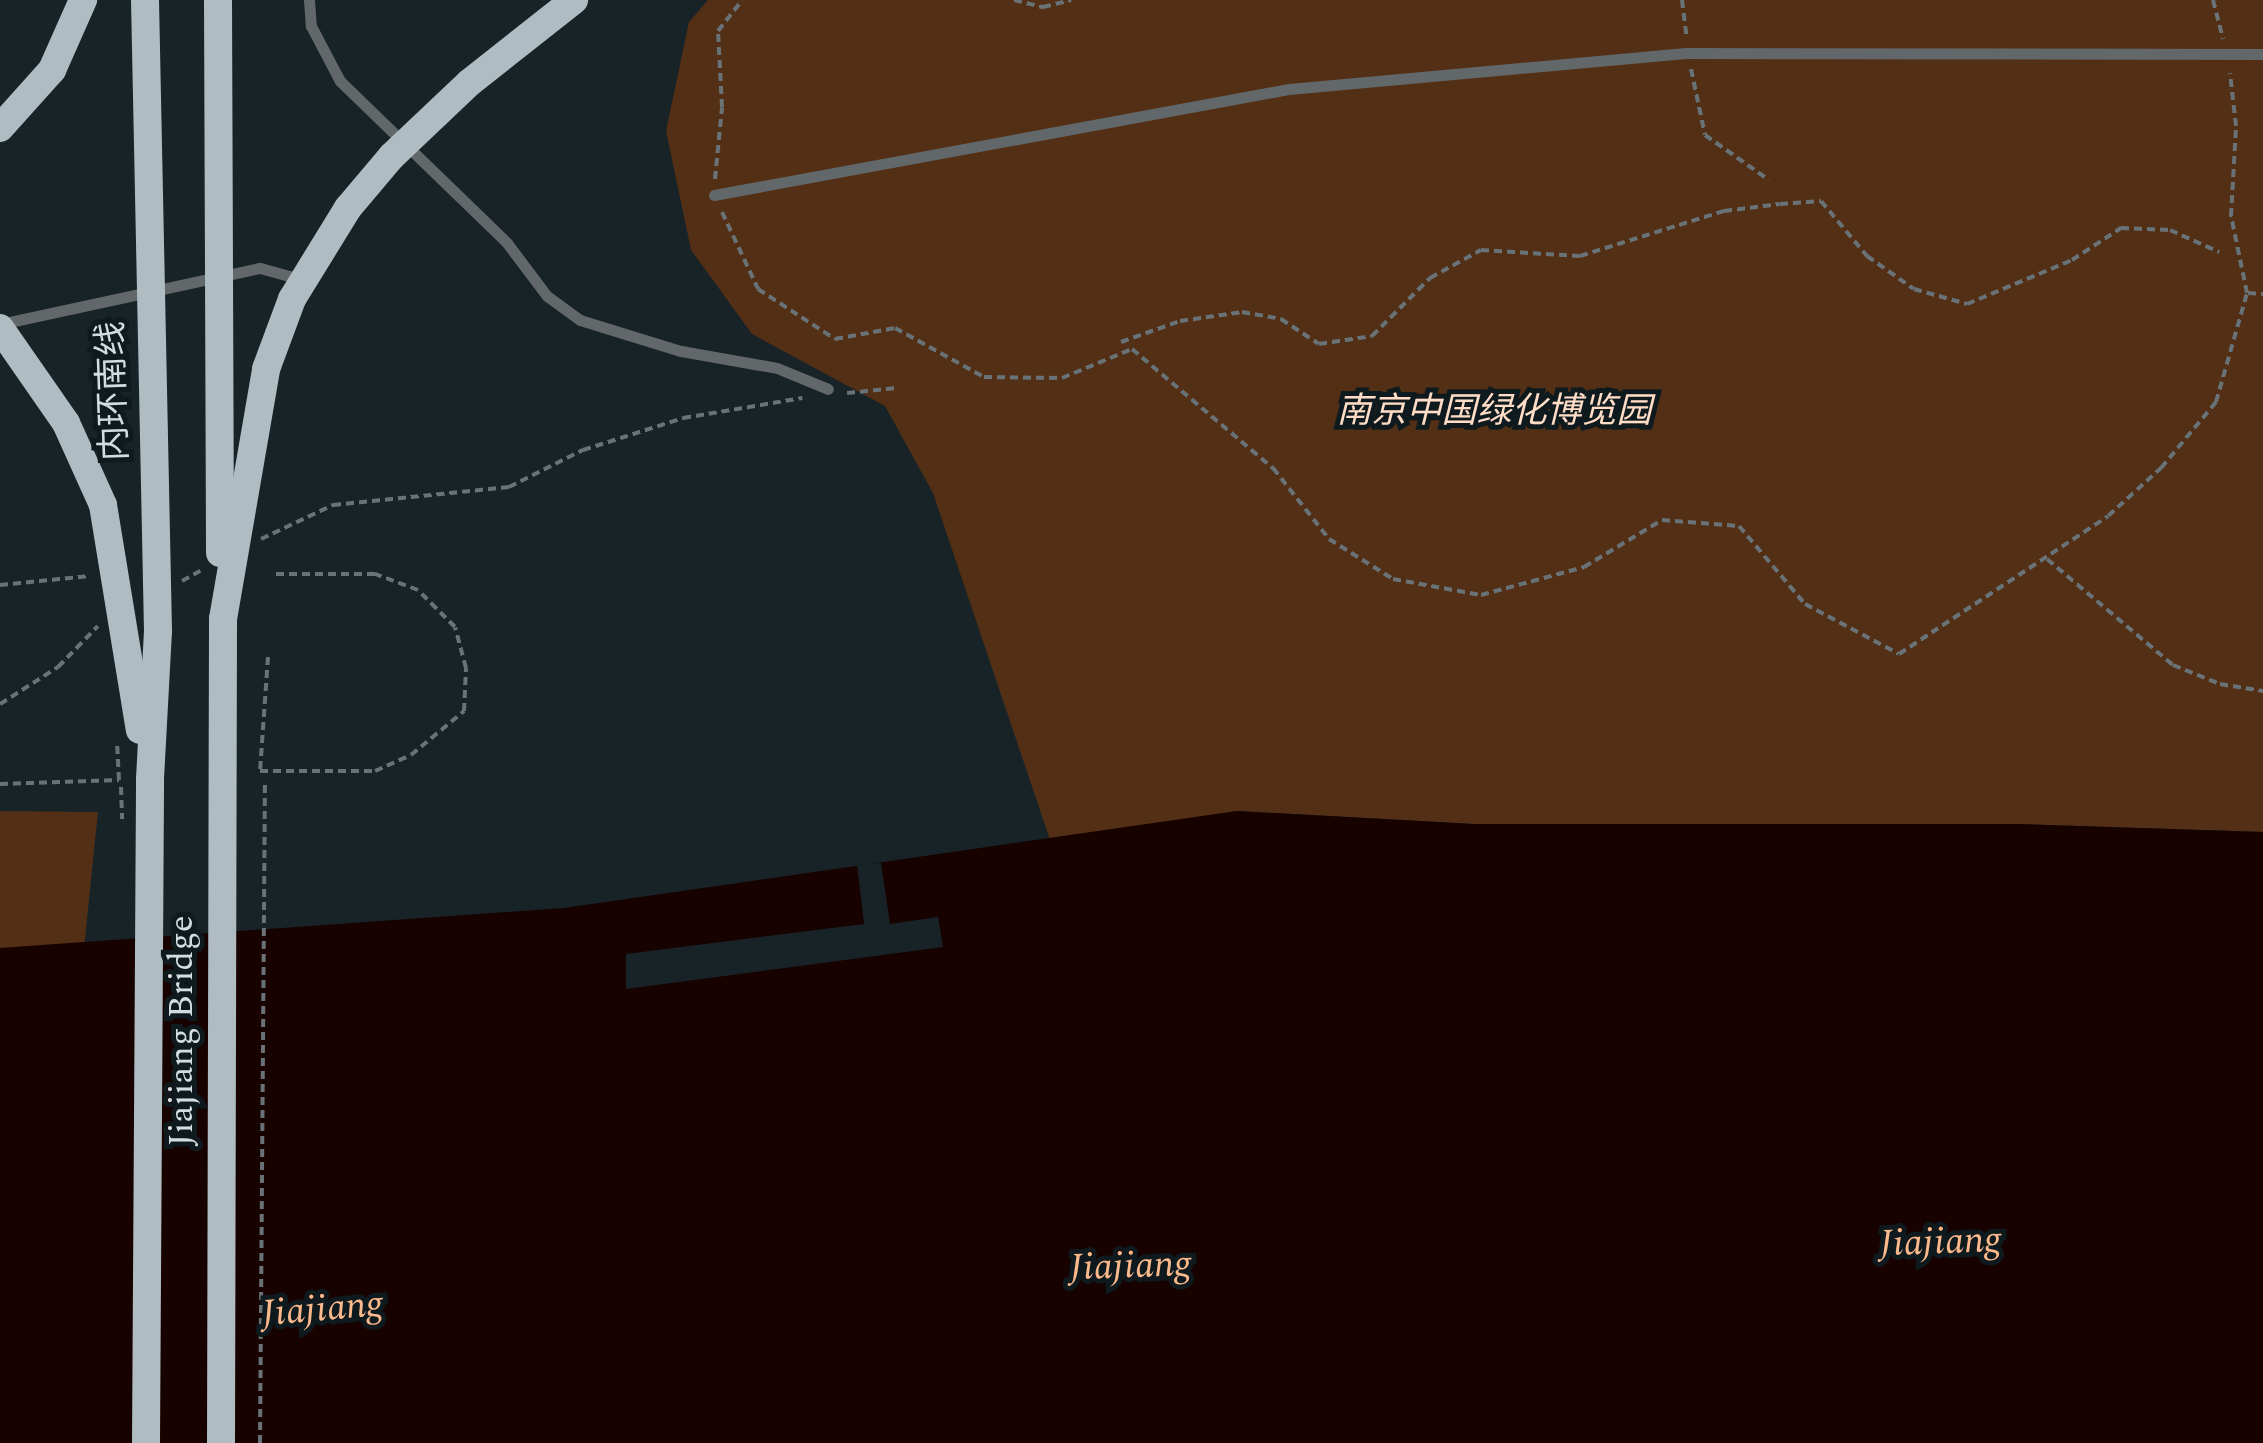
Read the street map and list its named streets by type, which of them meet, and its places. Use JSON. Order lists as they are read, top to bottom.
{
  "streets": {
    "highway": ["内环南线", "Jiajiang Bridge"]
  },
  "crossings": [
    ["内环南线", "Jiajiang Bridge"]
  ],
  "water": ["Jiajiang"],
  "parks": ["南京中国绿化博览园"]
}
